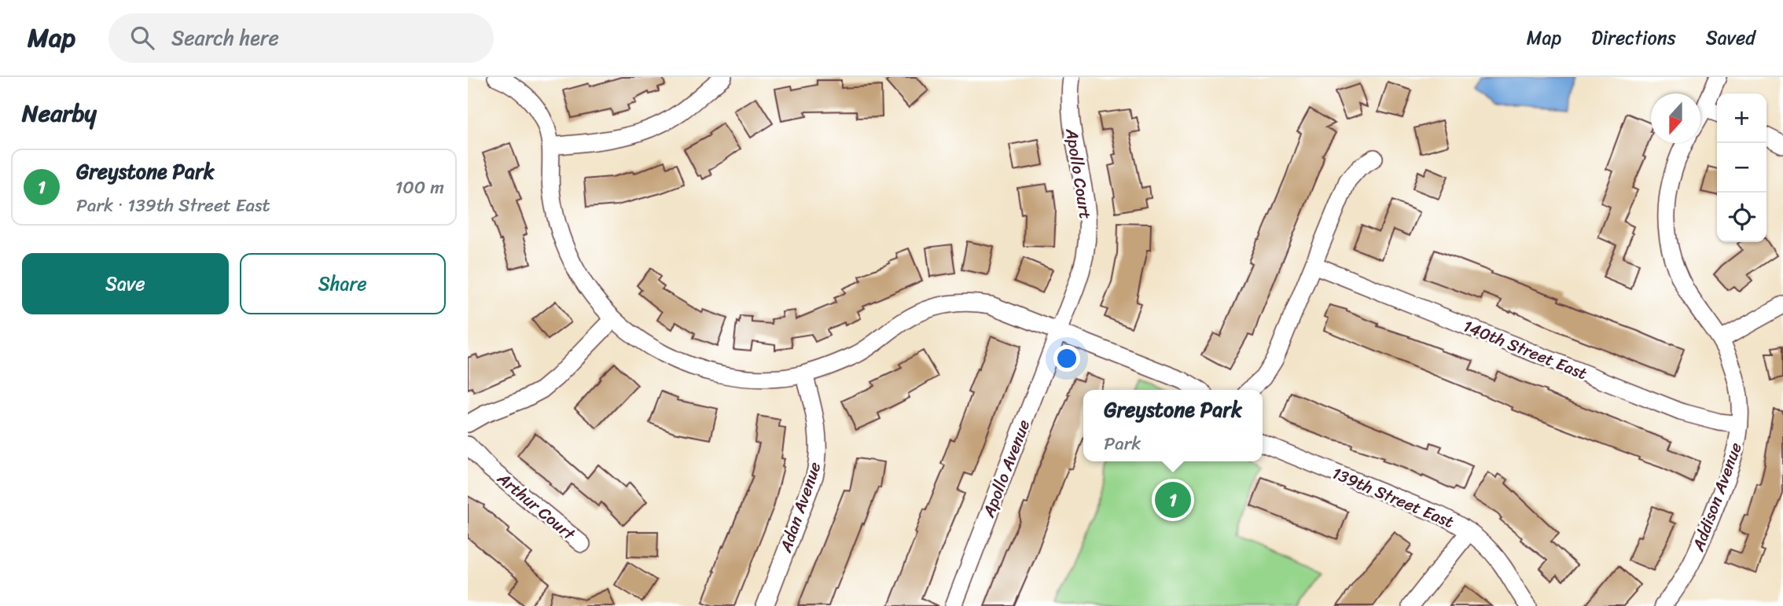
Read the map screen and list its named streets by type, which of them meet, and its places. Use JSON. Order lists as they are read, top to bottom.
{
  "streets": {
    "street": [
      "Apollo Court",
      "140th Street East",
      "Apollo Avenue",
      "Addison Avenue",
      "139th Street East",
      "Arthur Court",
      "Adan Avenue"
    ]
  },
  "crossings": [
    ["Apollo Court", "Apollo Avenue"],
    ["140th Street East", "Addison Avenue"]
  ],
  "north": "bottom",
  "page": {
    "header": "Map",
    "search": "Search here",
    "nav": ["Map", "Directions", "Saved"],
    "heading": "Nearby",
    "map_buttons": ["+", "−"],
    "list": [
      {
        "mark": "1",
        "name": "Greystone Park",
        "note": "Park · 139th Street East",
        "value": "100 m"
      }
    ],
    "buttons": ["Save", "Share"],
    "popup": ["Greystone Park", "Park"],
    "pins": "1"
  }
}
